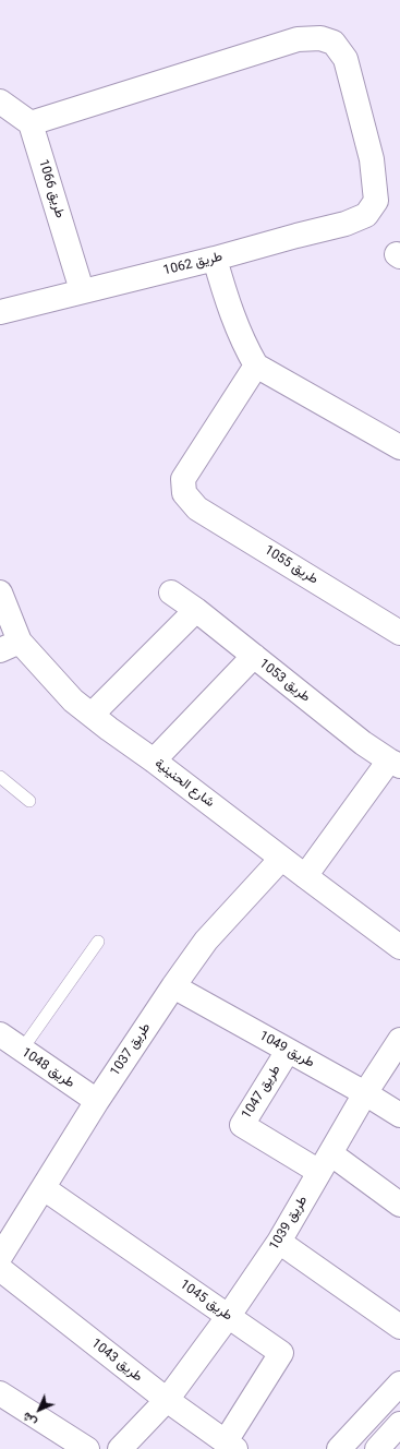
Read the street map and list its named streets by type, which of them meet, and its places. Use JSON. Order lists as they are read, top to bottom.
{
  "streets": {
    "street": [
      "طريق 1066",
      "طريق 1062",
      "طريق 1055",
      "طريق 1053",
      "شارع الحنينية",
      "طريق 1037",
      "طريق 1049",
      "طريق 1048",
      "طريق 1047",
      "طريق 1039",
      "طريق 1045",
      "طريق 1043"
    ]
  },
  "crossings": [
    ["طريق 1066", "طريق 1062"],
    ["شارع الحنينية", "طريق 1037"],
    ["طريق 1037", "طريق 1049"],
    ["طريق 1037", "طريق 1048"],
    ["طريق 1037", "طريق 1045"],
    ["طريق 1049", "طريق 1047"],
    ["طريق 1049", "طريق 1039"],
    ["طريق 1047", "طريق 1039"],
    ["طريق 1039", "طريق 1045"],
    ["طريق 1039", "طريق 1043"],
    ["طريق 1045", "طريق 1043"]
  ],
  "north": "bottom left"
}
